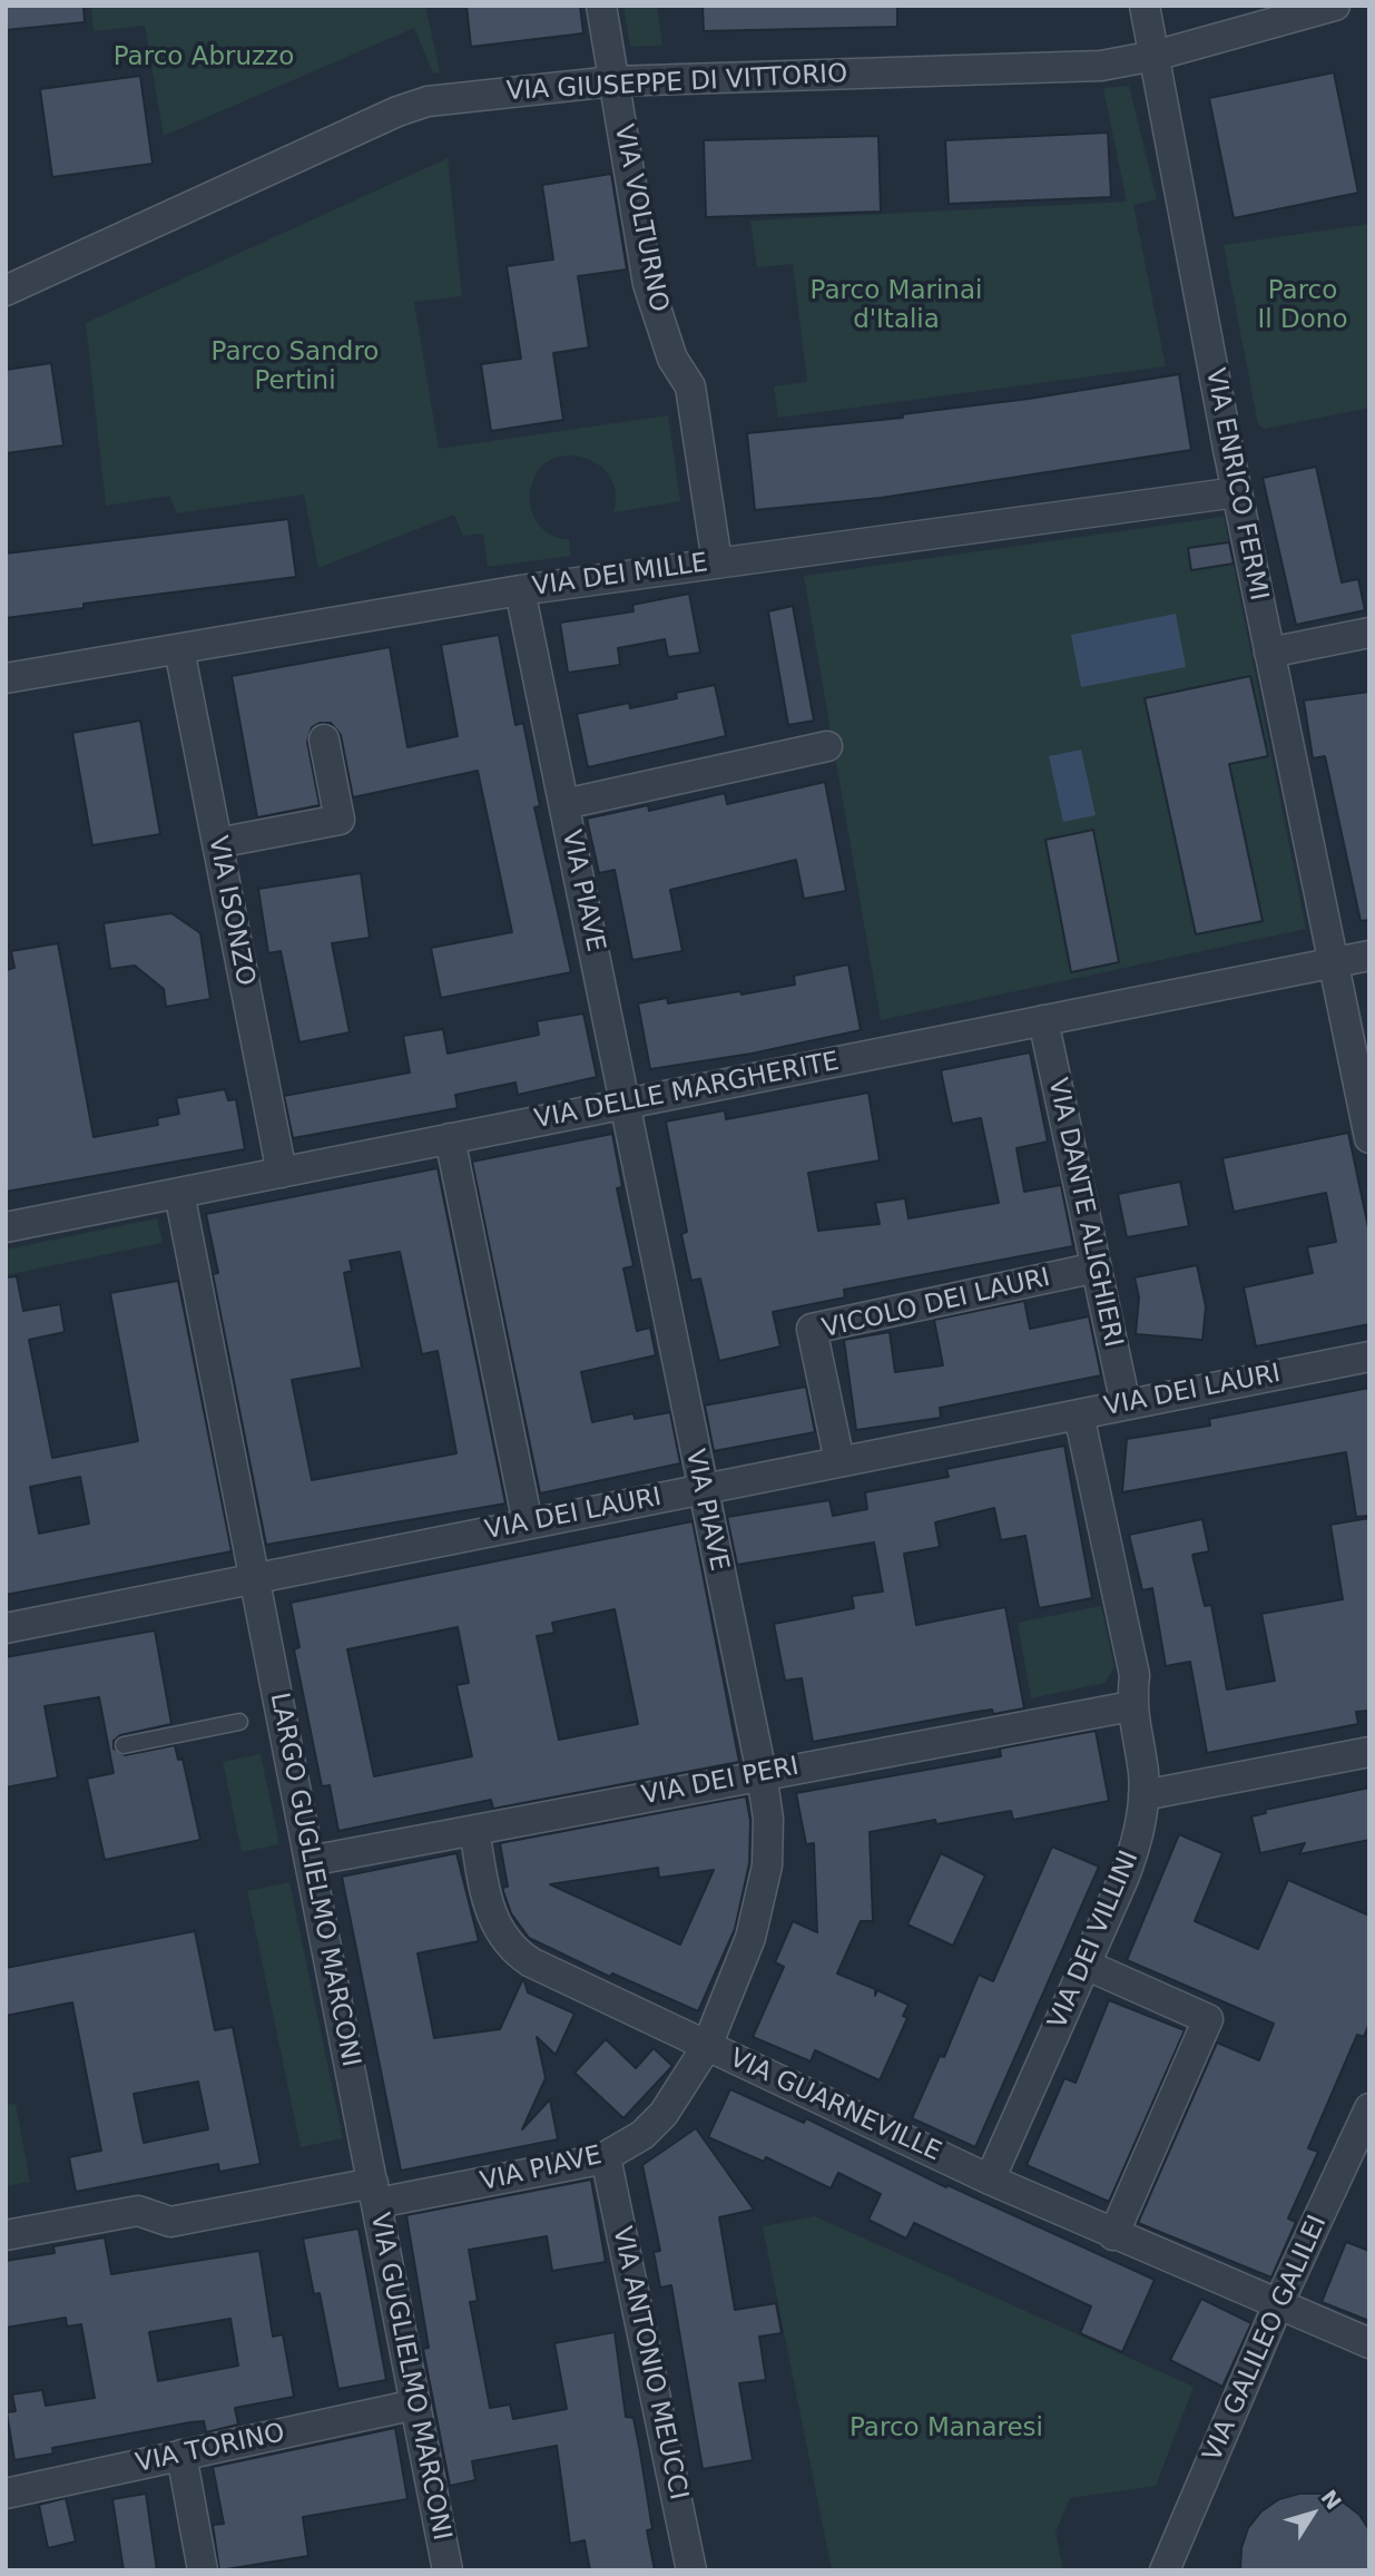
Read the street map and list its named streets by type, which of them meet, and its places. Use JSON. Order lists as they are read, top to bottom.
{
  "streets": {
    "street": [
      "VIA GIUSEPPE DI VITTORIO",
      "VIA VOLTURNO",
      "VIA ENRICO FERMI",
      "VIA DEI MILLE",
      "VIA PIAVE",
      "VIA ISONZO",
      "VIA DELLE MARGHERITE",
      "VIA DANTE ALIGHIERI",
      "VICOLO DEI LAURI",
      "VIA DEI LAURI",
      "VIA DEI PERI",
      "LARGO GUGLIELMO MARCONI",
      "VIA DEI VILLINI",
      "VIA GUARNEVILLE",
      "VIA GALILEO GALILEI",
      "VIA ANTONIO MEUCCI",
      "VIA GUGLIELMO MARCONI",
      "VIA TORINO"
    ]
  },
  "crossings": [
    ["VIA GIUSEPPE DI VITTORIO", "VIA VOLTURNO"],
    ["VIA GIUSEPPE DI VITTORIO", "VIA ENRICO FERMI"],
    ["VIA VOLTURNO", "VIA DEI MILLE"],
    ["VIA ENRICO FERMI", "VIA DEI MILLE"],
    ["VIA ENRICO FERMI", "VIA DELLE MARGHERITE"],
    ["VIA DEI MILLE", "VIA PIAVE"],
    ["VIA DEI MILLE", "VIA ISONZO"],
    ["VIA PIAVE", "VIA DELLE MARGHERITE"],
    ["VIA PIAVE", "VIA DEI LAURI"],
    ["VIA PIAVE", "VIA DEI PERI"],
    ["VIA PIAVE", "LARGO GUGLIELMO MARCONI"],
    ["VIA PIAVE", "VIA GUARNEVILLE"],
    ["VIA PIAVE", "VIA ANTONIO MEUCCI"],
    ["VIA PIAVE", "VIA GUGLIELMO MARCONI"],
    ["VIA ISONZO", "VIA DELLE MARGHERITE"],
    ["VIA DELLE MARGHERITE", "VIA DANTE ALIGHIERI"],
    ["VIA DELLE MARGHERITE", "LARGO GUGLIELMO MARCONI"],
    ["VIA DANTE ALIGHIERI", "VICOLO DEI LAURI"],
    ["VIA DANTE ALIGHIERI", "VIA DEI LAURI"],
    ["VICOLO DEI LAURI", "VIA DEI LAURI"],
    ["VIA DEI LAURI", "LARGO GUGLIELMO MARCONI"],
    ["VIA DEI LAURI", "VIA DEI VILLINI"],
    ["VIA DEI PERI", "LARGO GUGLIELMO MARCONI"],
    ["VIA DEI PERI", "VIA DEI VILLINI"],
    ["VIA DEI PERI", "VIA GUARNEVILLE"],
    ["LARGO GUGLIELMO MARCONI", "VIA GUGLIELMO MARCONI"],
    ["VIA DEI VILLINI", "VIA GUARNEVILLE"],
    ["VIA GUARNEVILLE", "VIA GALILEO GALILEI"],
    ["VIA GUGLIELMO MARCONI", "VIA TORINO"]
  ],
  "parks": [
    "Parco Abruzzo",
    "Parco Marinai d'Italia",
    "Parco Il Dono",
    "Parco Sandro Pertini",
    "Parco Manaresi"
  ],
  "north": "top right"
}
